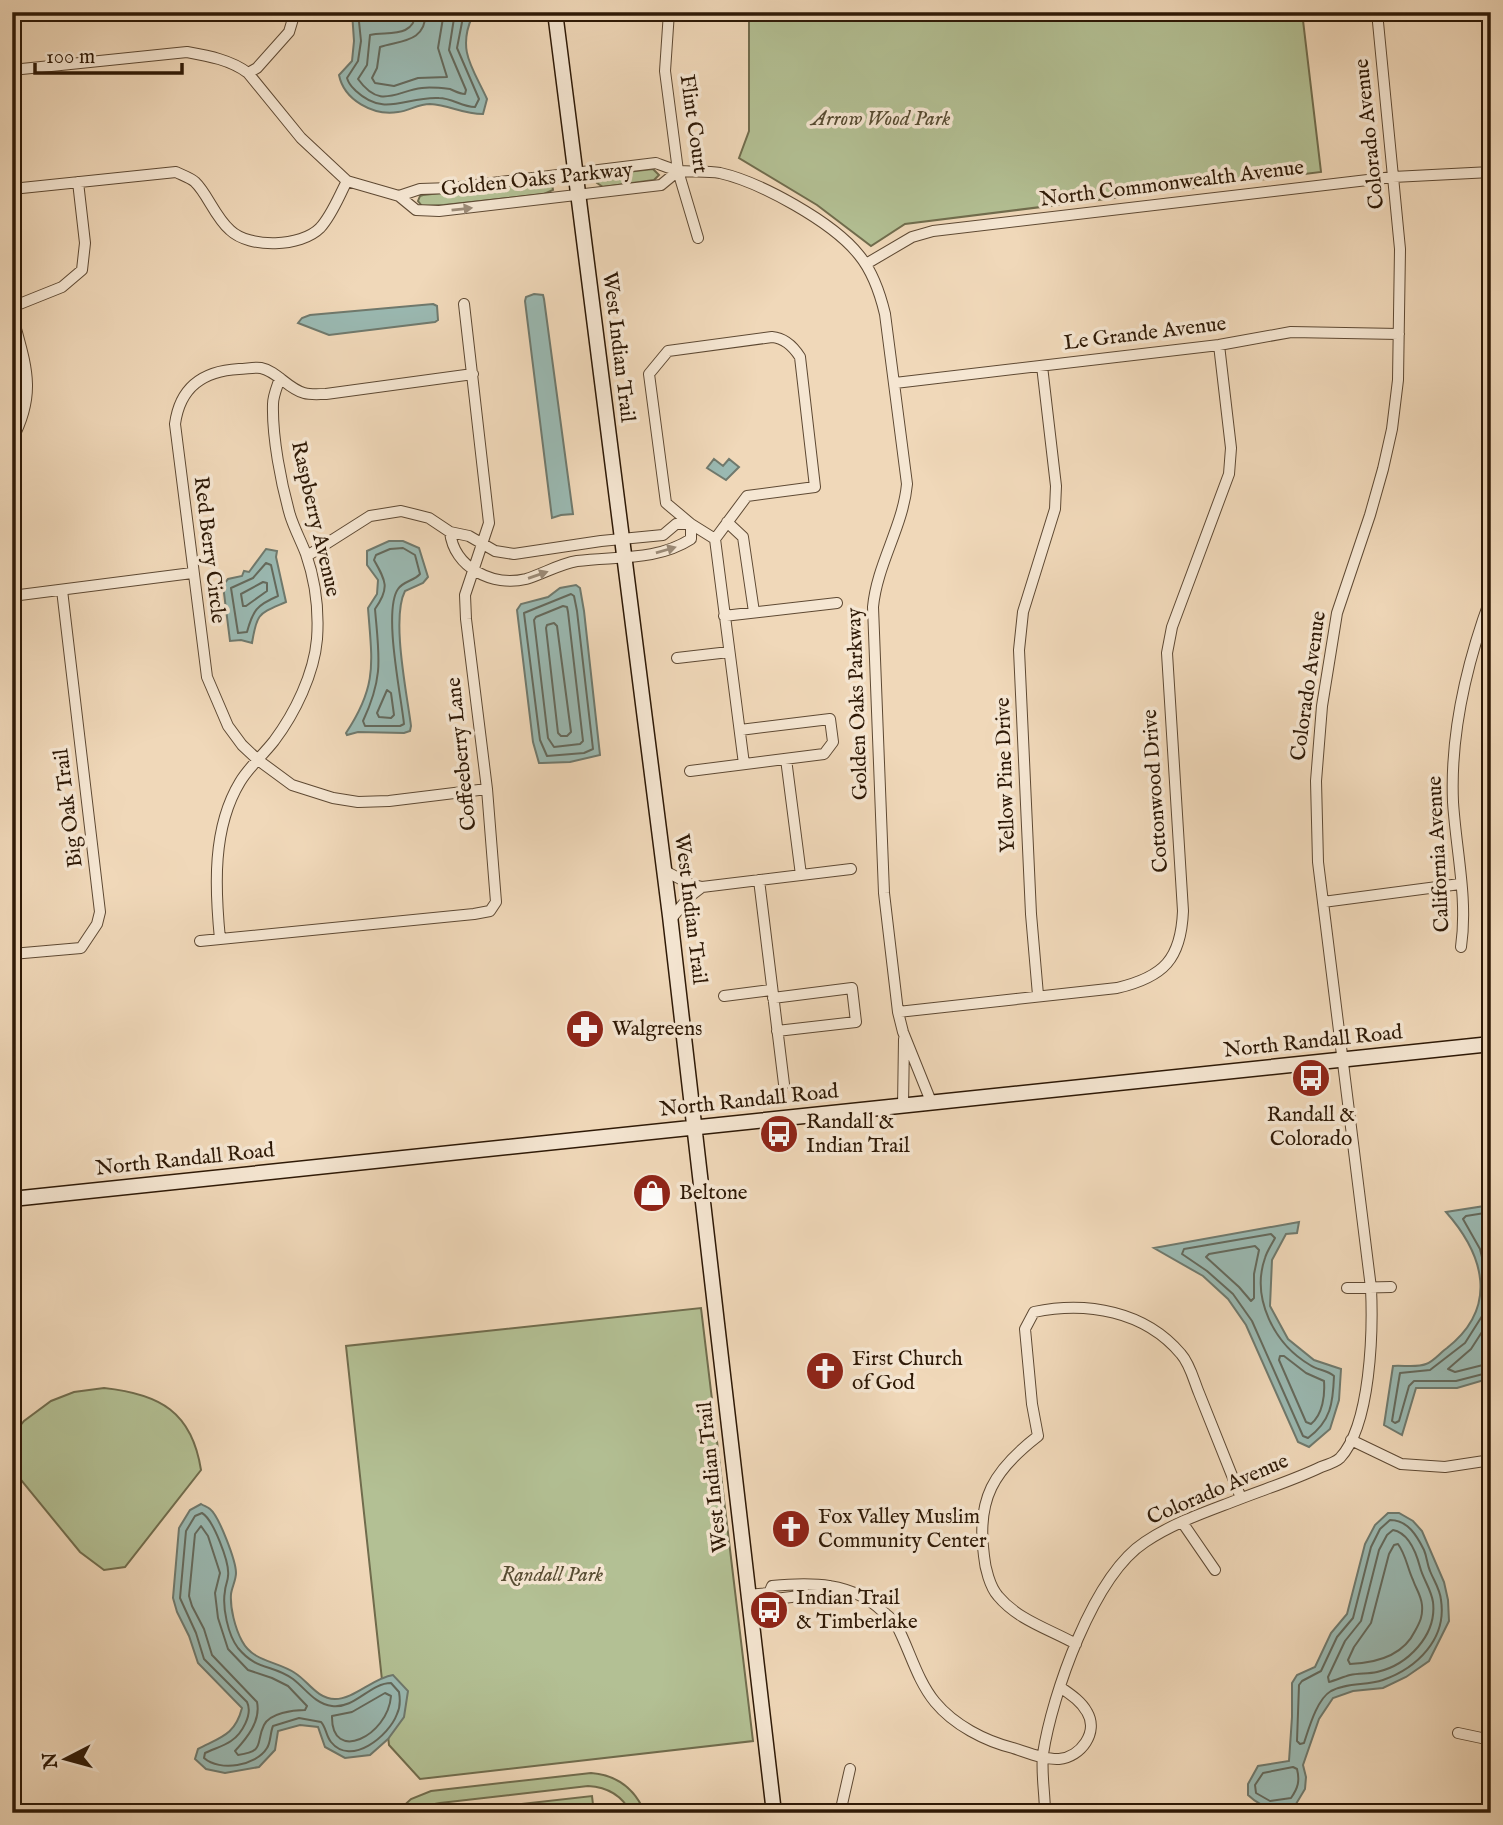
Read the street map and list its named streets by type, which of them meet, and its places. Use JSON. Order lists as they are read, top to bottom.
{
  "streets": {
    "main road": ["West Indian Trail", "North Randall Road"],
    "street": [
      "Flint Court",
      "Colorado Avenue",
      "Golden Oaks Parkway",
      "North Commonwealth Avenue",
      "Le Grande Avenue",
      "Raspberry Avenue",
      "Red Berry Circle",
      "Coffeeberry Lane",
      "Yellow Pine Drive",
      "Cottonwood Drive",
      "Big Oak Trail",
      "California Avenue"
    ]
  },
  "crossings": [
    ["Flint Court", "Golden Oaks Parkway"],
    ["Colorado Avenue", "North Commonwealth Avenue"],
    ["Colorado Avenue", "Le Grande Avenue"],
    ["Colorado Avenue", "North Randall Road"],
    ["Golden Oaks Parkway", "North Commonwealth Avenue"],
    ["Golden Oaks Parkway", "Le Grande Avenue"],
    ["Golden Oaks Parkway", "West Indian Trail"],
    ["Golden Oaks Parkway", "Cottonwood Drive"],
    ["Golden Oaks Parkway", "North Randall Road"],
    ["Le Grande Avenue", "Yellow Pine Drive"],
    ["Le Grande Avenue", "Cottonwood Drive"],
    ["West Indian Trail", "North Randall Road"],
    ["Raspberry Avenue", "Red Berry Circle"],
    ["Raspberry Avenue", "Coffeeberry Lane"],
    ["Red Berry Circle", "Coffeeberry Lane"],
    ["Yellow Pine Drive", "Cottonwood Drive"]
  ],
  "parks": ["Arrow Wood Park", "Randall Park"],
  "places": {
    "pharmacy": ["Walgreens"],
    "bus stop": ["Randall & Colorado", "Randall & Indian Trail", "Indian Trail & Timberlake"],
    "shop": ["Beltone"],
    "church": ["First Church of God", "Fox Valley Muslim Community Center"]
  },
  "scale_bar": "100 m",
  "north": "left"
}
